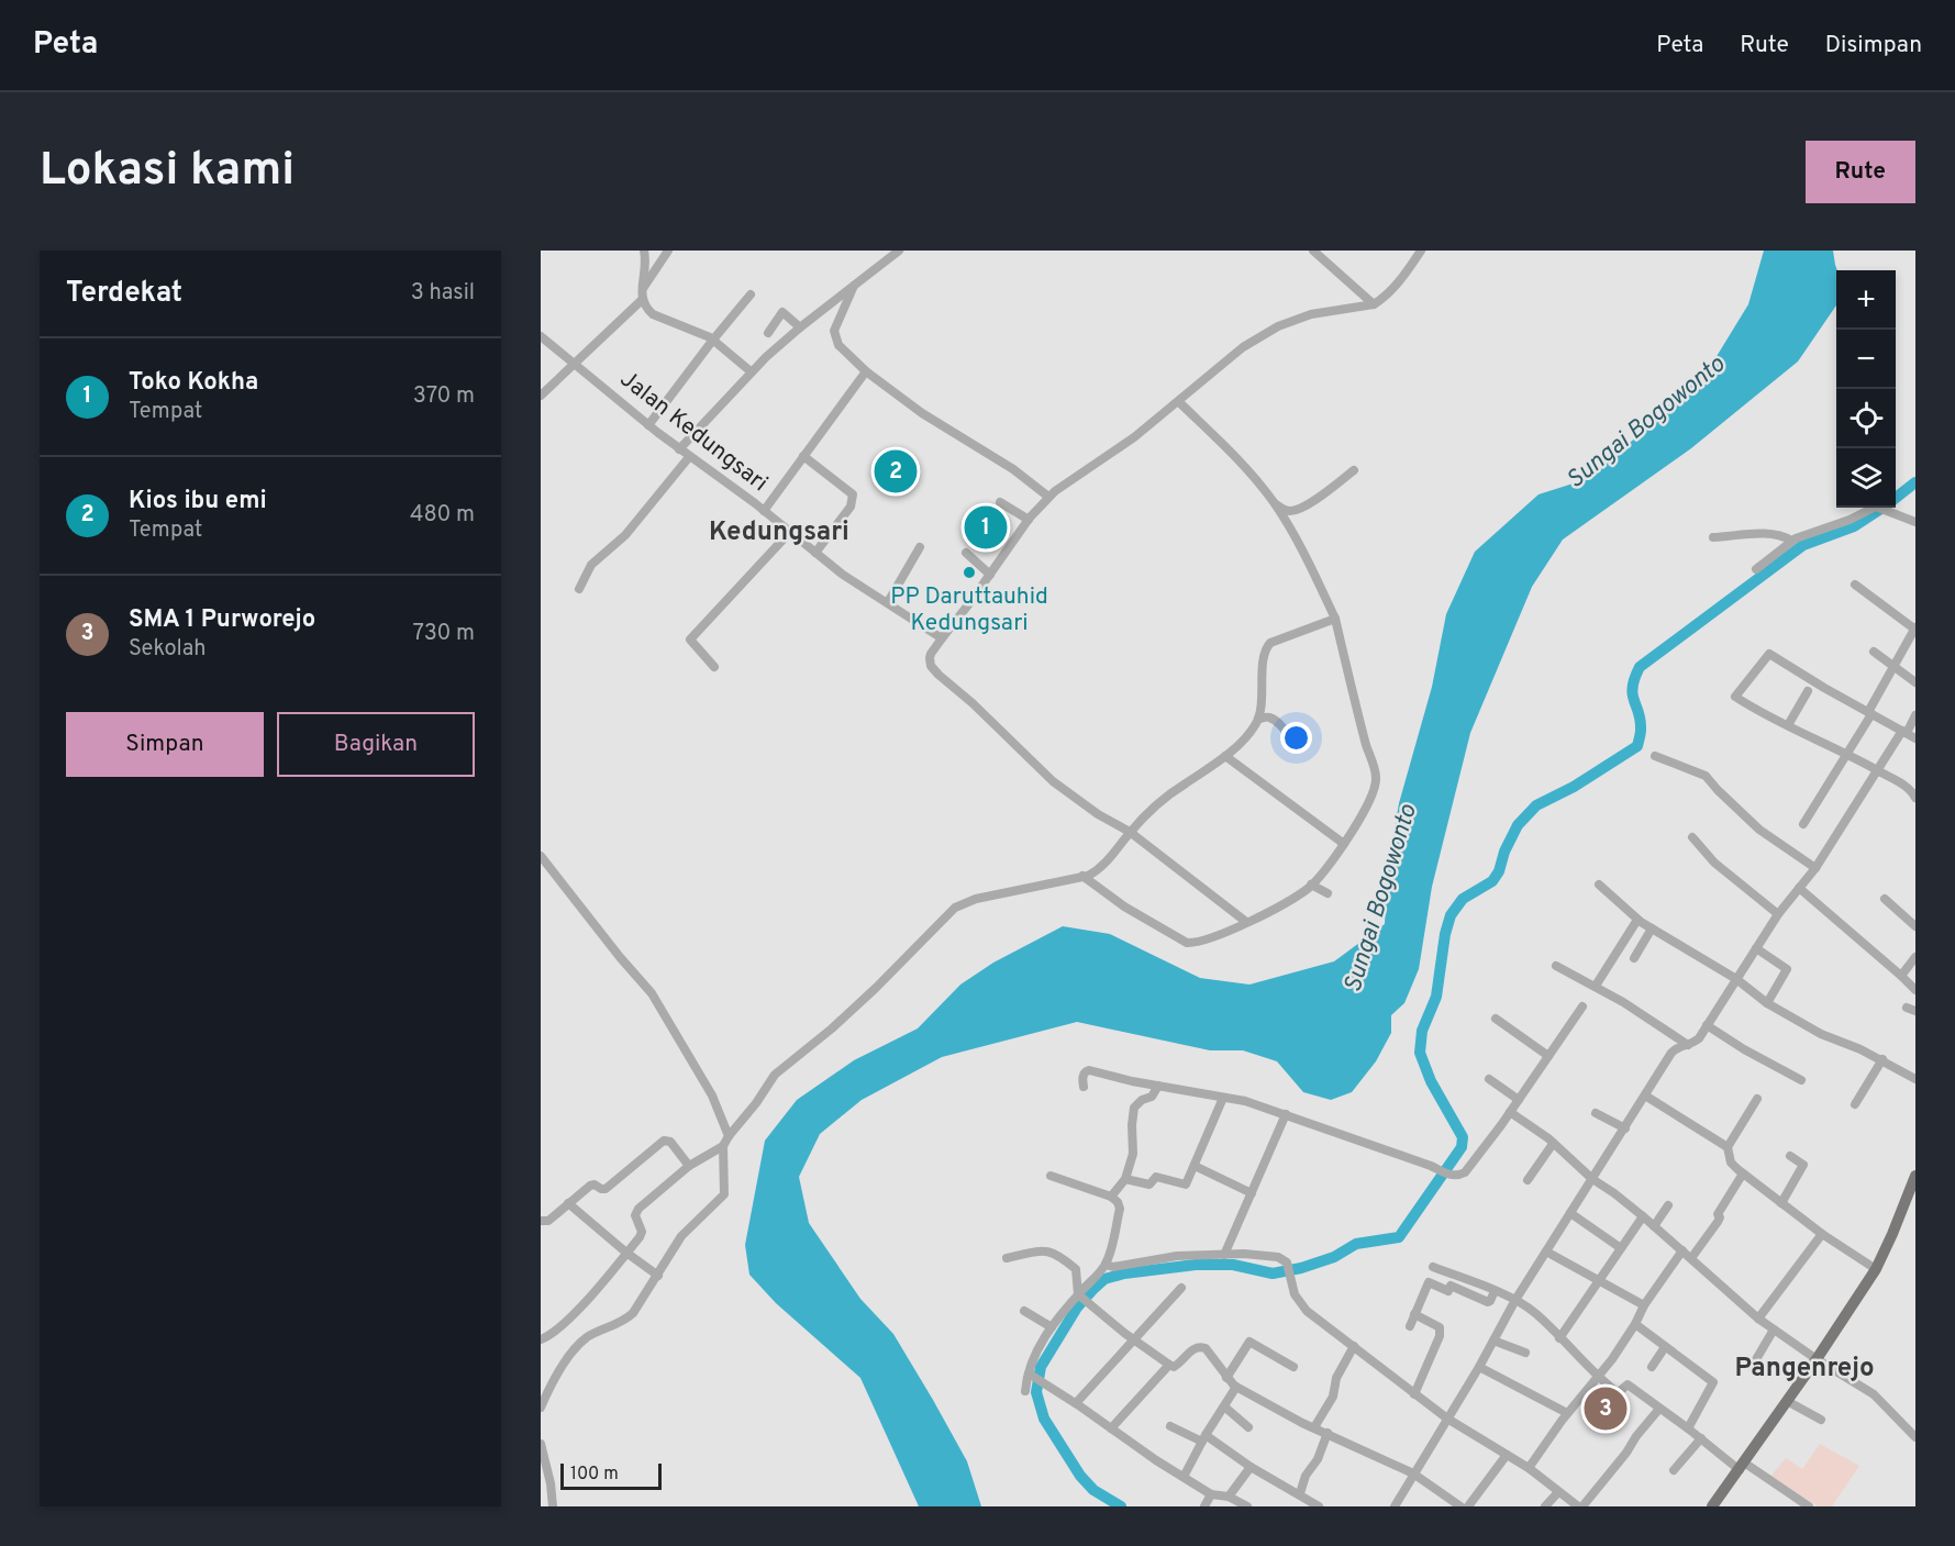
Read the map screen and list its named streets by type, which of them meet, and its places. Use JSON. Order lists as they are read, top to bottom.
{
  "streets": {
    "street": ["Jalan Kedungsari"]
  },
  "districts": ["Kedungsari", "Pangenrejo"],
  "water": ["Sungai Bogowonto"],
  "places": ["PP Daruttauhid Kedungsari"],
  "scale_bar": "100 m",
  "page": {
    "header": "Peta",
    "nav": ["Peta", "Rute", "Disimpan"],
    "buttons": [
      "Rute",
      ["Simpan", "Bagikan"]
    ],
    "title": "Lokasi kami",
    "heading": ["Terdekat", "3 hasil"],
    "map_buttons": ["+", "−"],
    "list": [
      {
        "mark": "1",
        "name": "Toko Kokha",
        "note": "Tempat",
        "value": "370 m"
      },
      {
        "mark": "2",
        "name": "Kios ibu emi",
        "note": "Tempat",
        "value": "480 m"
      },
      {
        "mark": "3",
        "name": "SMA 1 Purworejo",
        "note": "Sekolah",
        "value": "730 m"
      }
    ],
    "pins": ["2", "1", "3"],
    "scale": "100 m"
  }
}
